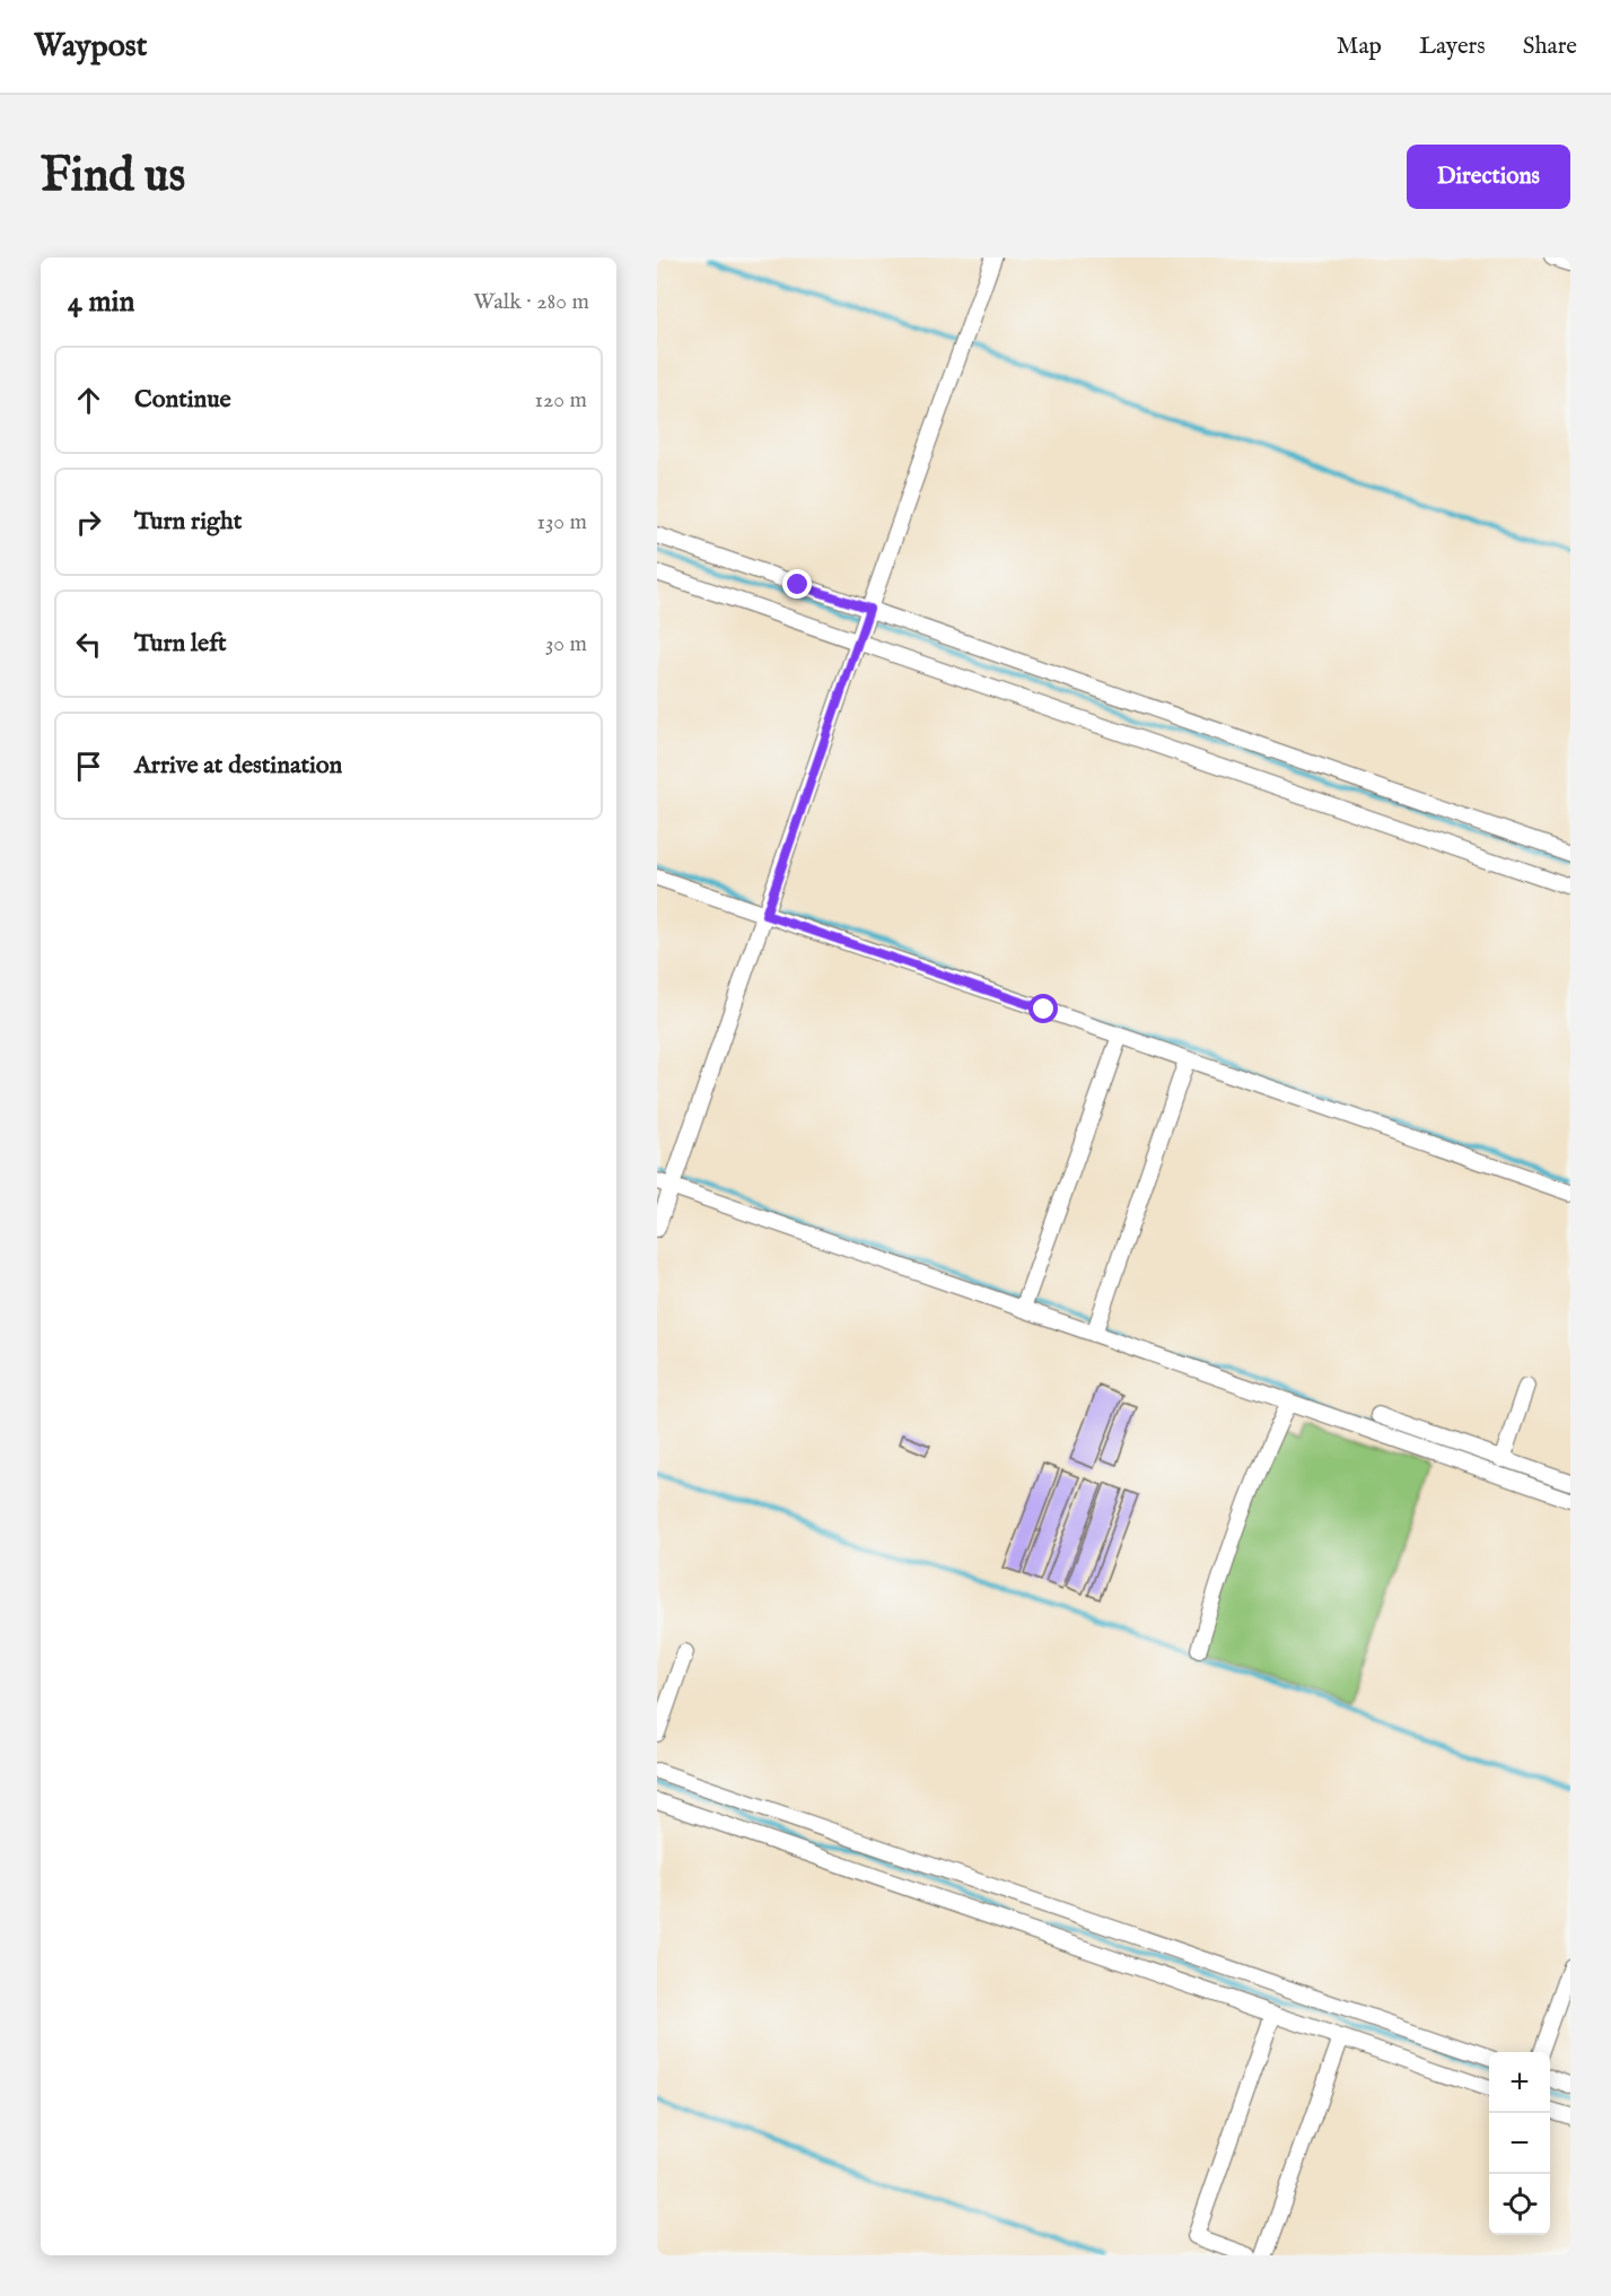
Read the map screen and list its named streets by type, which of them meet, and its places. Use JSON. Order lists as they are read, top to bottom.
{
  "page": {
    "header": "Waypost",
    "nav": ["Map", "Layers", "Share"],
    "buttons": "Directions",
    "title": "Find us",
    "heading": ["4 min", "Walk · 280 m"],
    "list": [
      ["Continue", "120 m"],
      ["Turn right", "130 m"],
      ["Turn left", "30 m"],
      "Arrive at destination"
    ],
    "map_buttons": ["+", "−"]
  }
}
